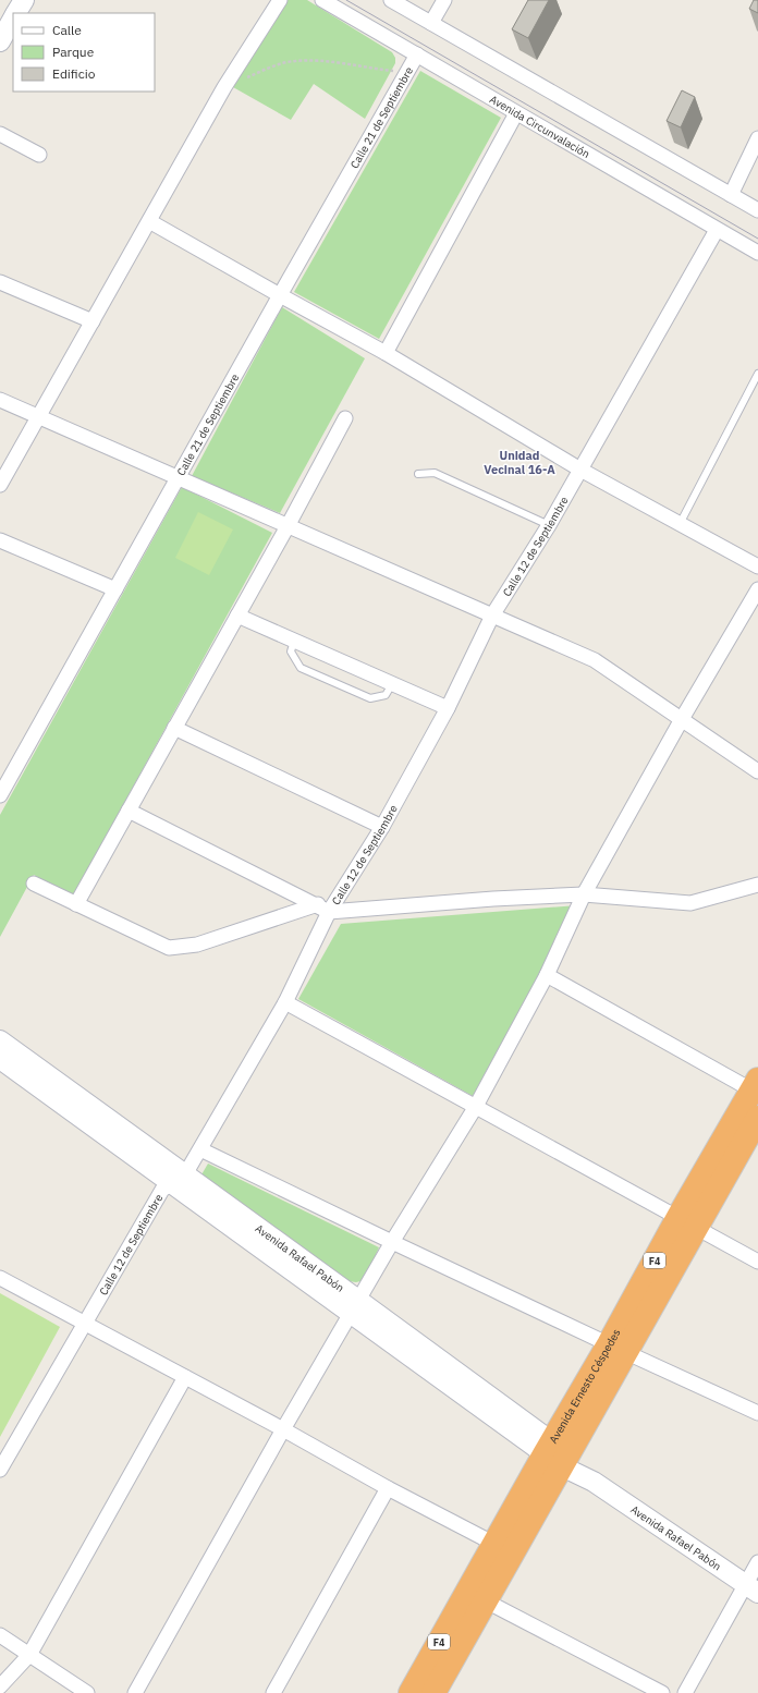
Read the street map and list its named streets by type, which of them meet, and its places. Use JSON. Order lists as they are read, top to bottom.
{
  "streets": {
    "highway": ["F4", "Avenida Ernesto Céspedes"],
    "main road": ["Avenida Rafael Pabón"],
    "street": ["Calle 21 de Septiembre", "Avenida Circunvalación", "Calle 12 de Septiembre"]
  },
  "crossings": [
    ["Calle 21 de Septiembre", "Avenida Circunvalación"],
    ["Avenida Circunvalación", "Calle 12 de Septiembre"],
    ["Calle 12 de Septiembre", "Avenida Rafael Pabón"],
    ["Avenida Rafael Pabón", "Avenida Ernesto Céspedes"]
  ],
  "districts": ["Unidad Vecinal 16-A"],
  "legend": ["Calle", "Parque", "Edificio"]
}
